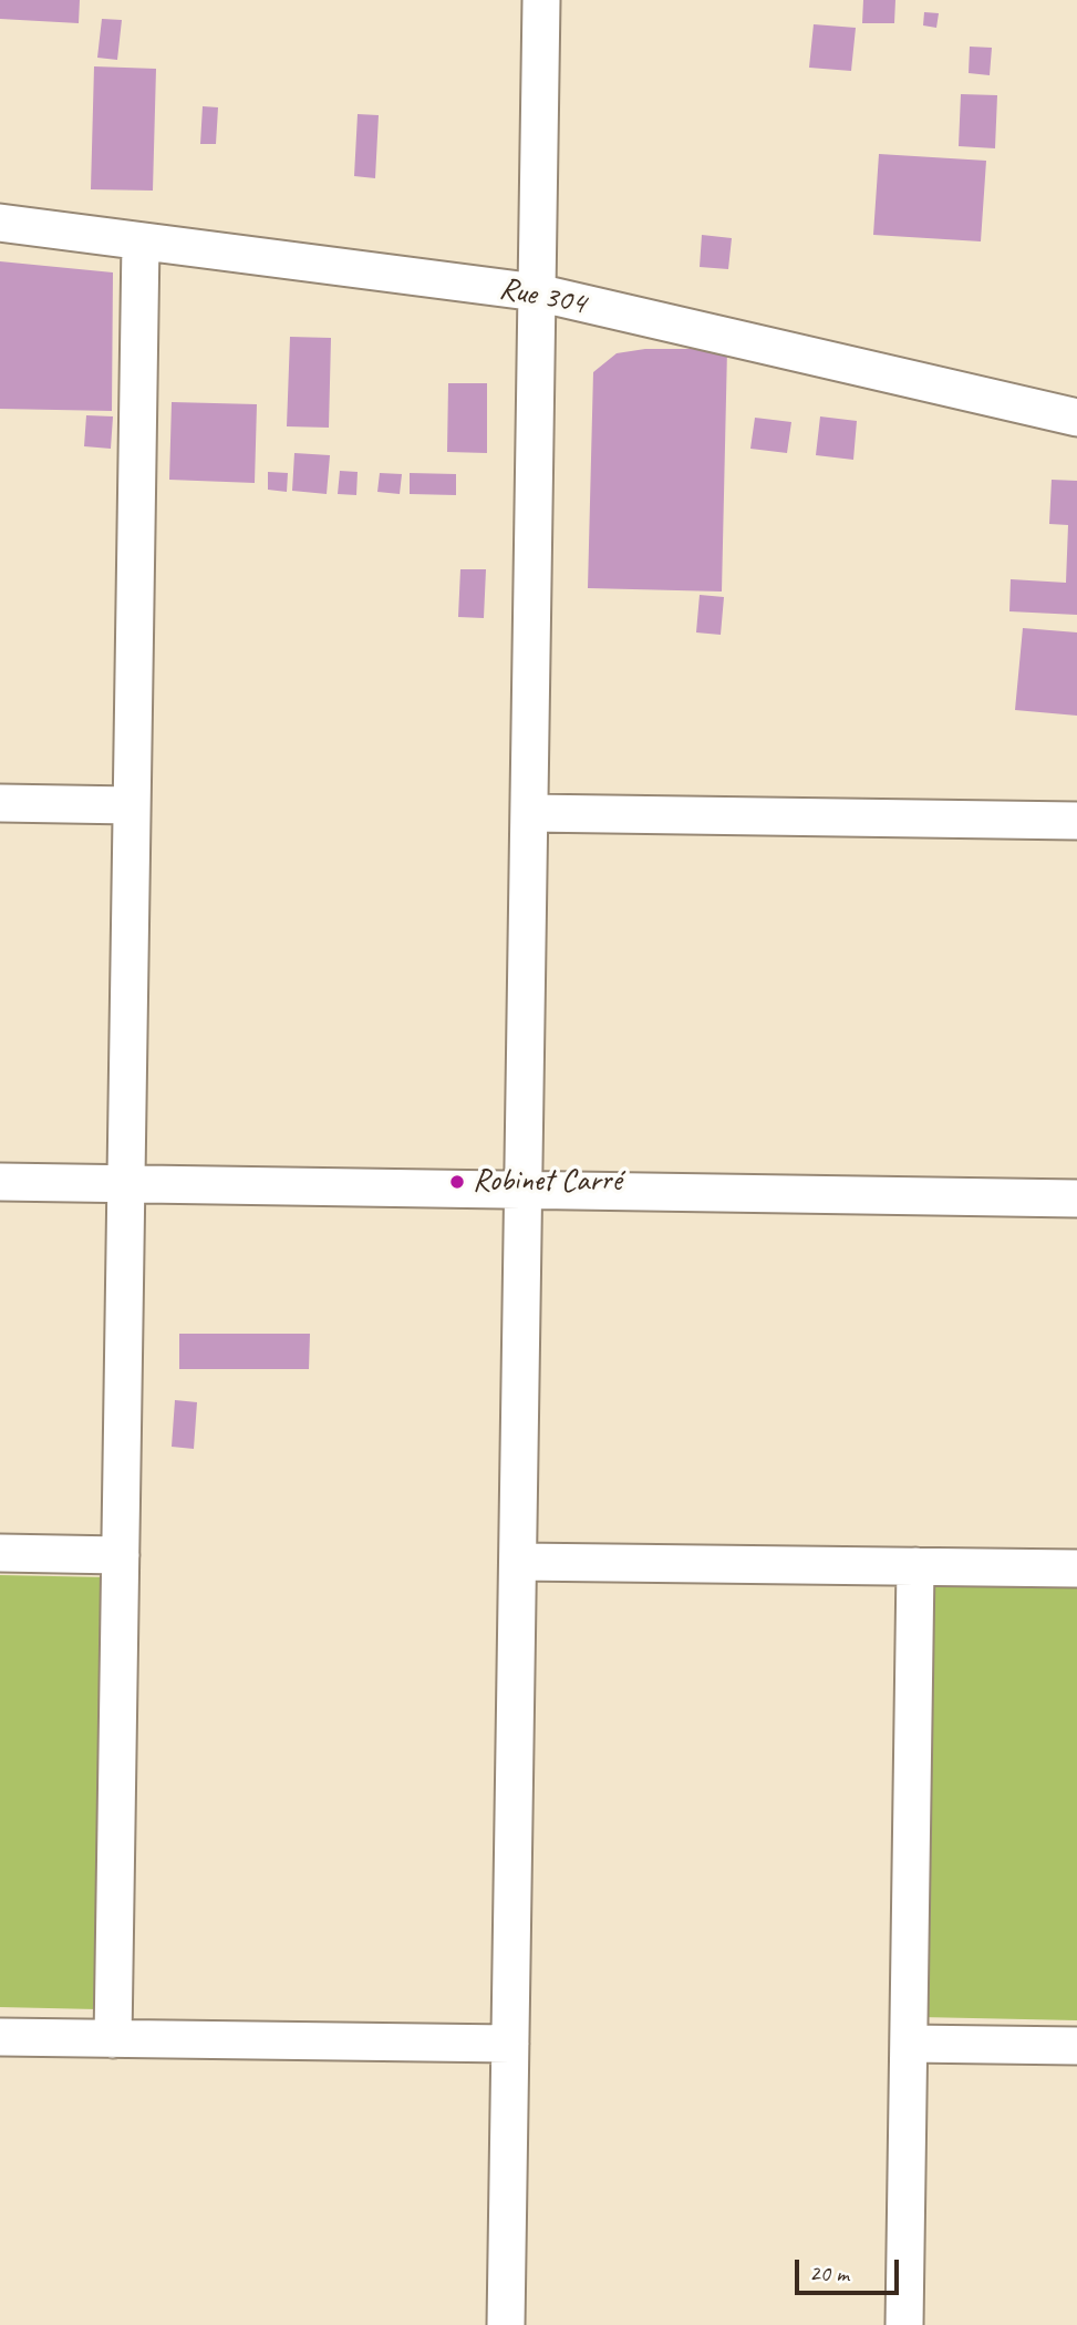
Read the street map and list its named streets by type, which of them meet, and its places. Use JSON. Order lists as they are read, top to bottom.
{
  "streets": {
    "street": ["Rue 304"]
  },
  "places": ["Robinet Carré"],
  "scale_bar": "20 m"
}
